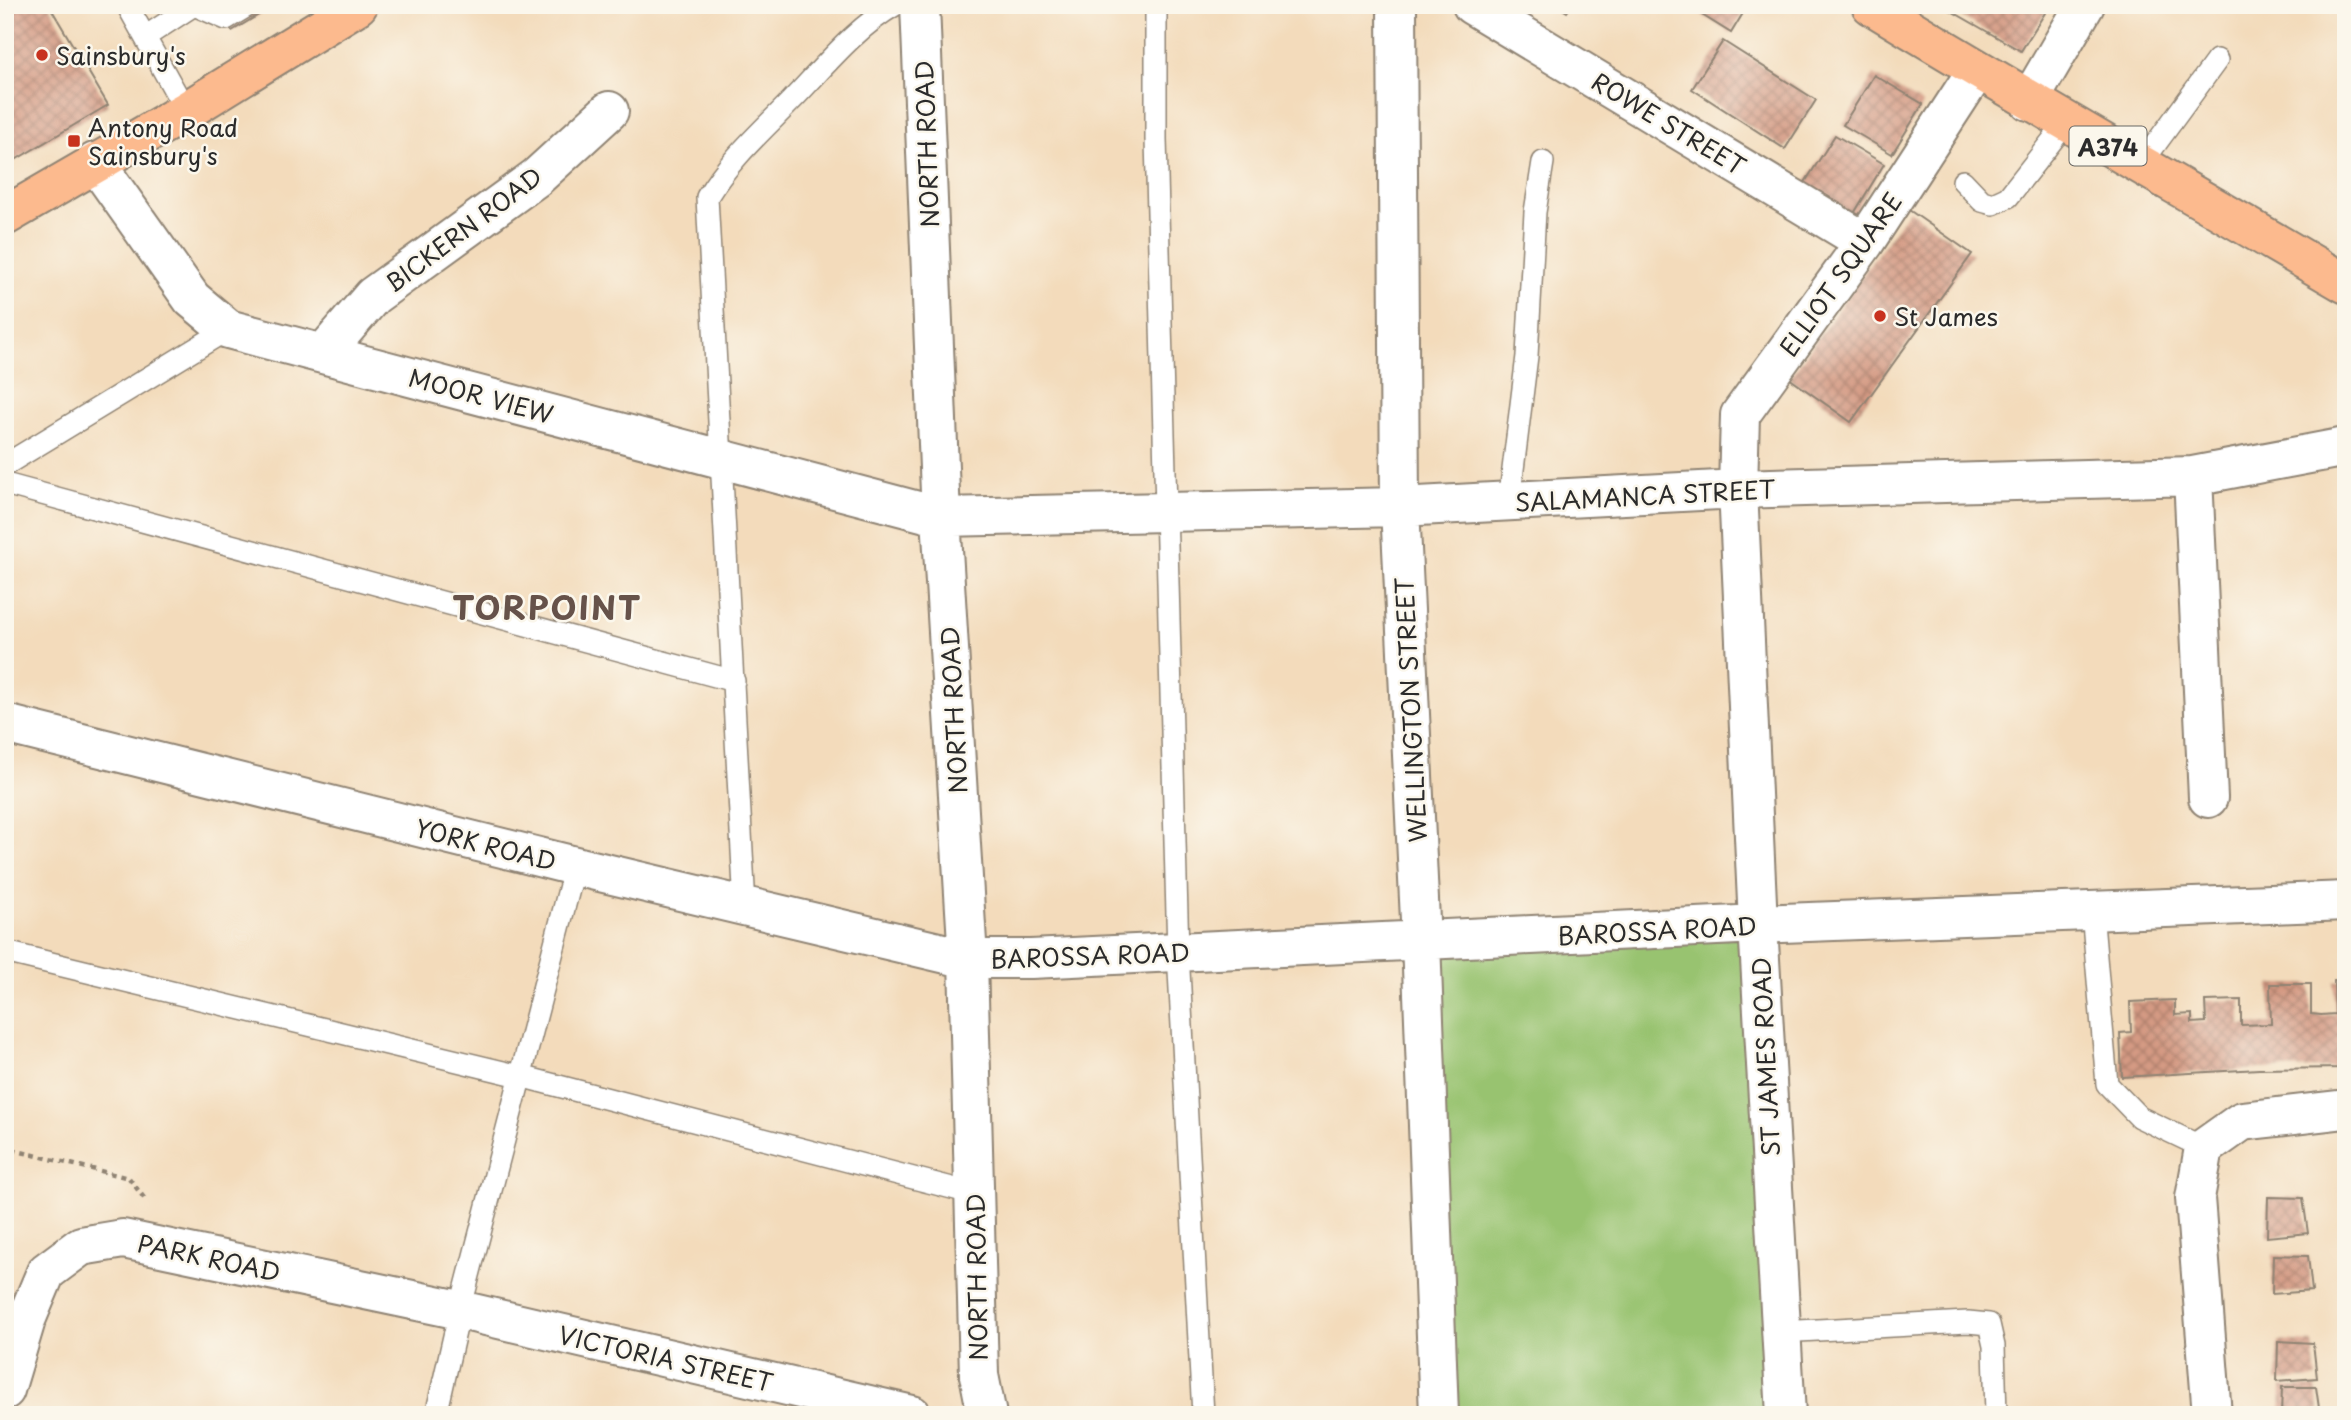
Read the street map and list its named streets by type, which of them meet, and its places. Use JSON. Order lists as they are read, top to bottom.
{
  "streets": {
    "main road": ["A374"],
    "street": [
      "ROWE STREET",
      "NORTH ROAD",
      "BICKERN ROAD",
      "ELLIOT SQUARE",
      "MOOR VIEW",
      "SALAMANCA STREET",
      "WELLINGTON STREET",
      "YORK ROAD",
      "BAROSSA ROAD",
      "ST JAMES ROAD",
      "PARK ROAD",
      "VICTORIA STREET"
    ]
  },
  "crossings": [
    ["ROWE STREET", "ELLIOT SQUARE"],
    ["NORTH ROAD", "MOOR VIEW"],
    ["NORTH ROAD", "SALAMANCA STREET"],
    ["NORTH ROAD", "YORK ROAD"],
    ["NORTH ROAD", "BAROSSA ROAD"],
    ["A374", "ELLIOT SQUARE"],
    ["BICKERN ROAD", "MOOR VIEW"],
    ["ELLIOT SQUARE", "SALAMANCA STREET"],
    ["ELLIOT SQUARE", "ST JAMES ROAD"],
    ["MOOR VIEW", "SALAMANCA STREET"],
    ["SALAMANCA STREET", "WELLINGTON STREET"],
    ["SALAMANCA STREET", "ST JAMES ROAD"],
    ["WELLINGTON STREET", "BAROSSA ROAD"],
    ["YORK ROAD", "BAROSSA ROAD"],
    ["BAROSSA ROAD", "ST JAMES ROAD"],
    ["PARK ROAD", "VICTORIA STREET"]
  ],
  "districts": ["TORPOINT"],
  "places": {
    "other": ["Sainsbury's", "St James"],
    "transit": ["Antony Road Sainsbury's"]
  }
}
